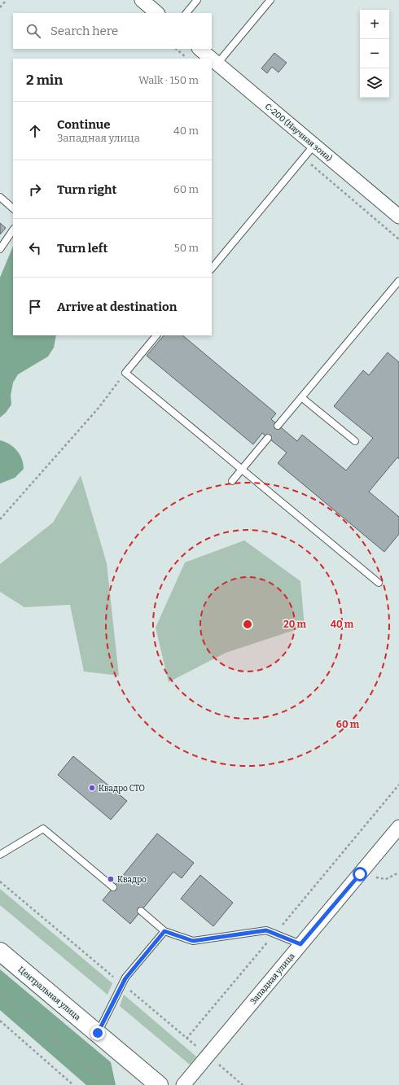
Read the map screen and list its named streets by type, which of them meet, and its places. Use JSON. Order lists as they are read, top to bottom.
{
  "streets": {
    "main road": ["Центральная улица"],
    "street": ["С-200 (Научная зона)", "Западная улица"]
  },
  "places": ["Квадро СТО", "Квадро"],
  "page": {
    "map_buttons": ["+", "−"],
    "search": "Search here",
    "heading": ["2 min", "Walk · 150 m"],
    "list": [
      ["Continue", "Западная улица", "40 m"],
      ["Turn right", "60 m"],
      ["Turn left", "50 m"],
      "Arrive at destination"
    ]
  },
  "rings": ["20 m", "40 m", "60 m"]
}
